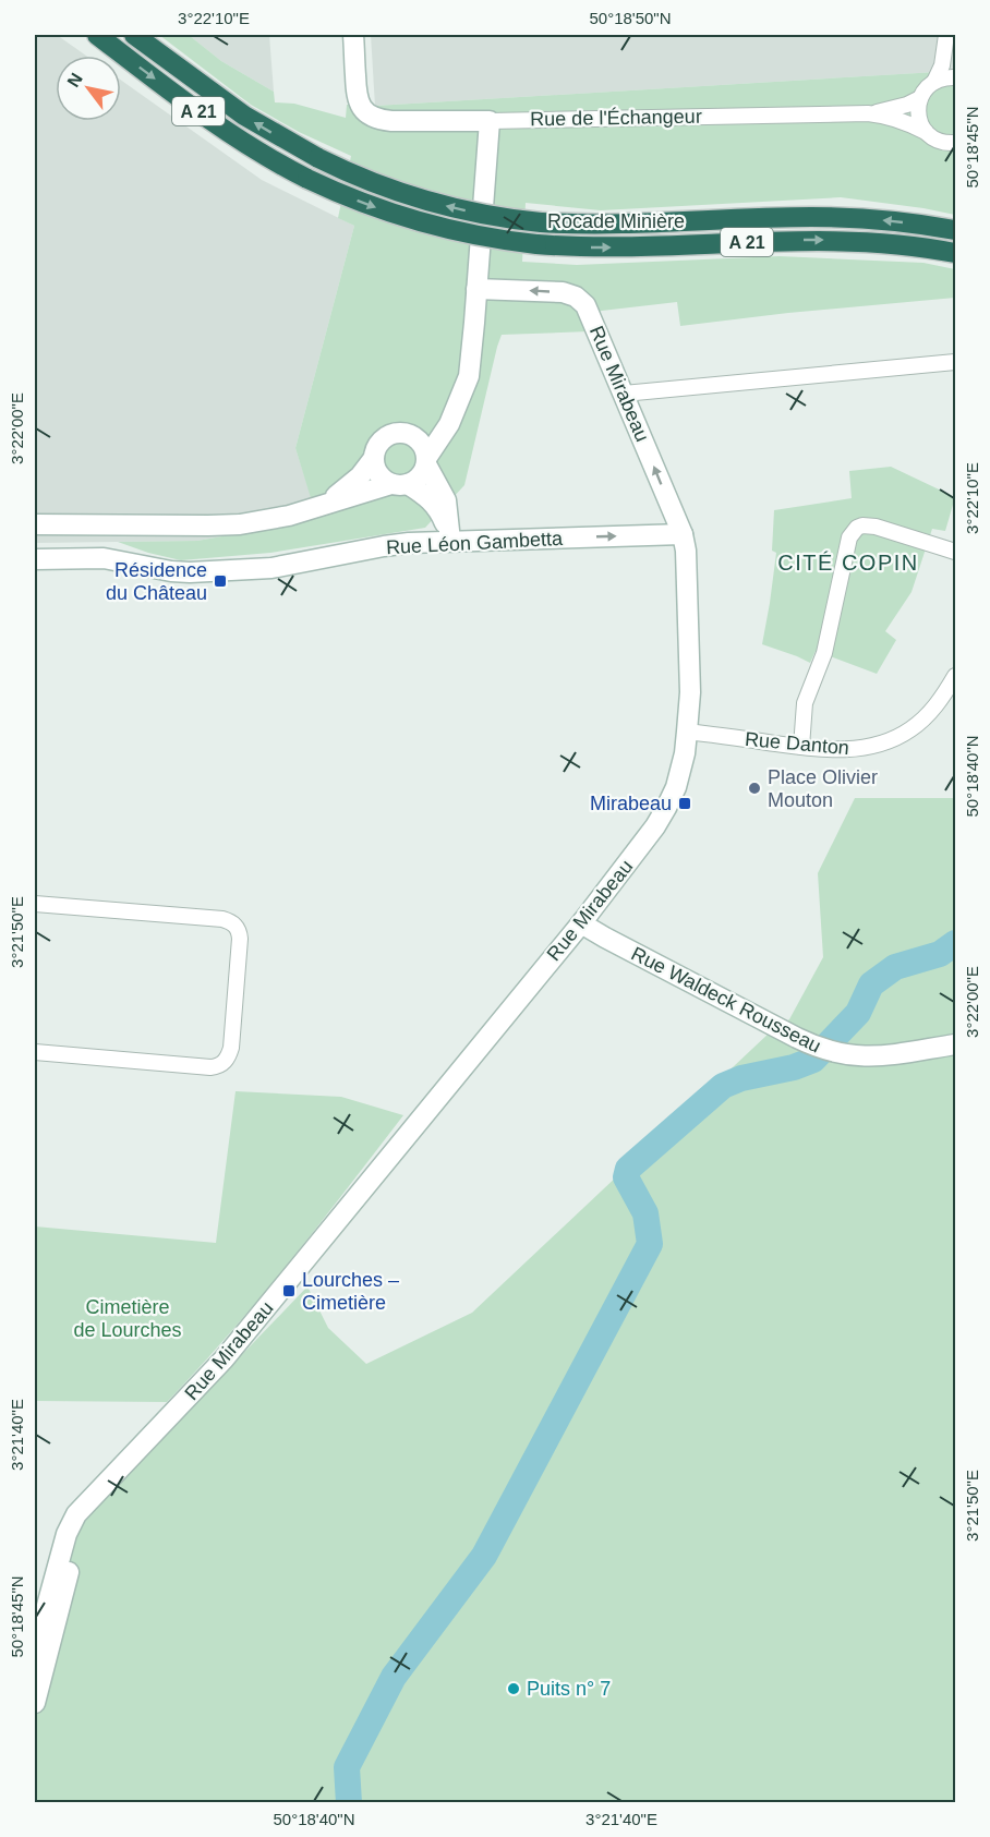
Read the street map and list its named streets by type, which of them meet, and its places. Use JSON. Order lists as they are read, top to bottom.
{
  "streets": {
    "highway": ["A 21", "Rocade Minière"],
    "street": [
      "Rue de l'Échangeur",
      "Rue Mirabeau",
      "Rue Léon Gambetta",
      "Rue Danton",
      "Rue Waldeck Rousseau"
    ]
  },
  "crossings": [
    ["Rue Mirabeau", "Rue Léon Gambetta"],
    ["Rue Mirabeau", "Rue Danton"],
    ["Rue Mirabeau", "Rue Waldeck Rousseau"]
  ],
  "one_way": ["Rue Léon Gambetta"],
  "districts": ["CITÉ COPIN"],
  "parks": ["Cimetière de Lourches"],
  "places": {
    "transit": ["Résidence du Château", "Mirabeau", "Lourches – Cimetière"],
    "other": ["Place Olivier Mouton", "Puits n° 7"]
  },
  "north": "top left",
  "coordinates": [
    "3°22'10\"E",
    "50°18'50\"N",
    "50°18'45\"N",
    "3°22'00\"E",
    "50°18'40\"N",
    "3°21'50\"E",
    "3°21'40\"E"
  ]
}
